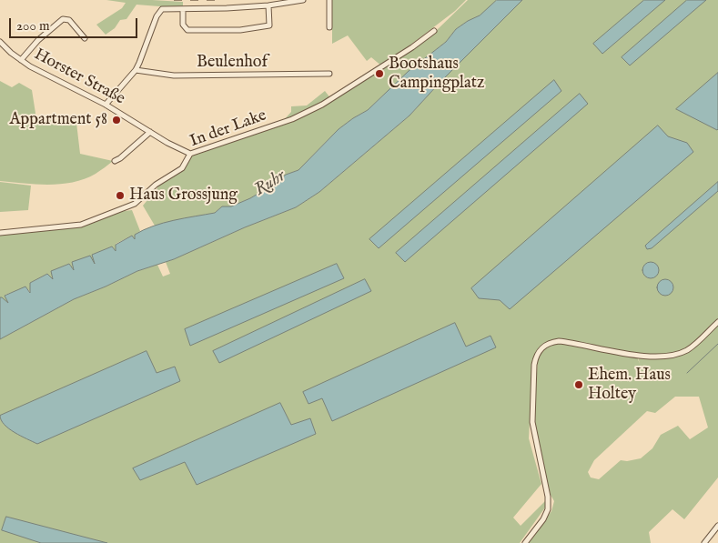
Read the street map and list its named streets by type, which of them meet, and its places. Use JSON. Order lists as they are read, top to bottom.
{
  "streets": {
    "street": ["Beulenhof", "Horster Straße", "In der Lake"]
  },
  "crossings": [
    ["Horster Straße", "In der Lake"]
  ],
  "water": ["Ruhr"],
  "places": [
    "Bootshaus Campingplatz",
    "Appartment 58",
    "Haus Grossjung",
    "Ehem. Haus Holtey"
  ],
  "scale_bar": "200 m"
}
